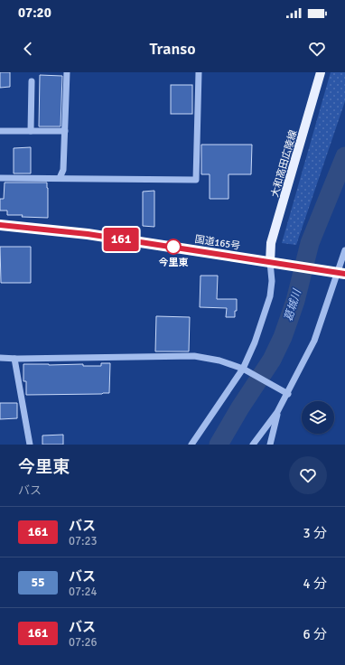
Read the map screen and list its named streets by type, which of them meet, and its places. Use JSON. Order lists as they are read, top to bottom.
{
  "streets": {
    "highway": ["国道165号"],
    "main road": ["大和高田広陵線"]
  },
  "crossings": [
    ["大和高田広陵線", "国道165号"]
  ],
  "water": ["葛城川"],
  "places": ["今里東"],
  "lines": ["bus line 161"],
  "page": {
    "status": "07:20",
    "header": "Transo",
    "on_map": "161",
    "heading": ["今里東", "バス"],
    "list": [
      {
        "mark": "161",
        "name": "バス",
        "note": "07:23",
        "value": "3 分"
      },
      {
        "mark": "55",
        "name": "バス",
        "note": "07:24",
        "value": "4 分"
      },
      {
        "mark": "161",
        "name": "バス",
        "note": "07:26",
        "value": "6 分"
      }
    ]
  }
}
